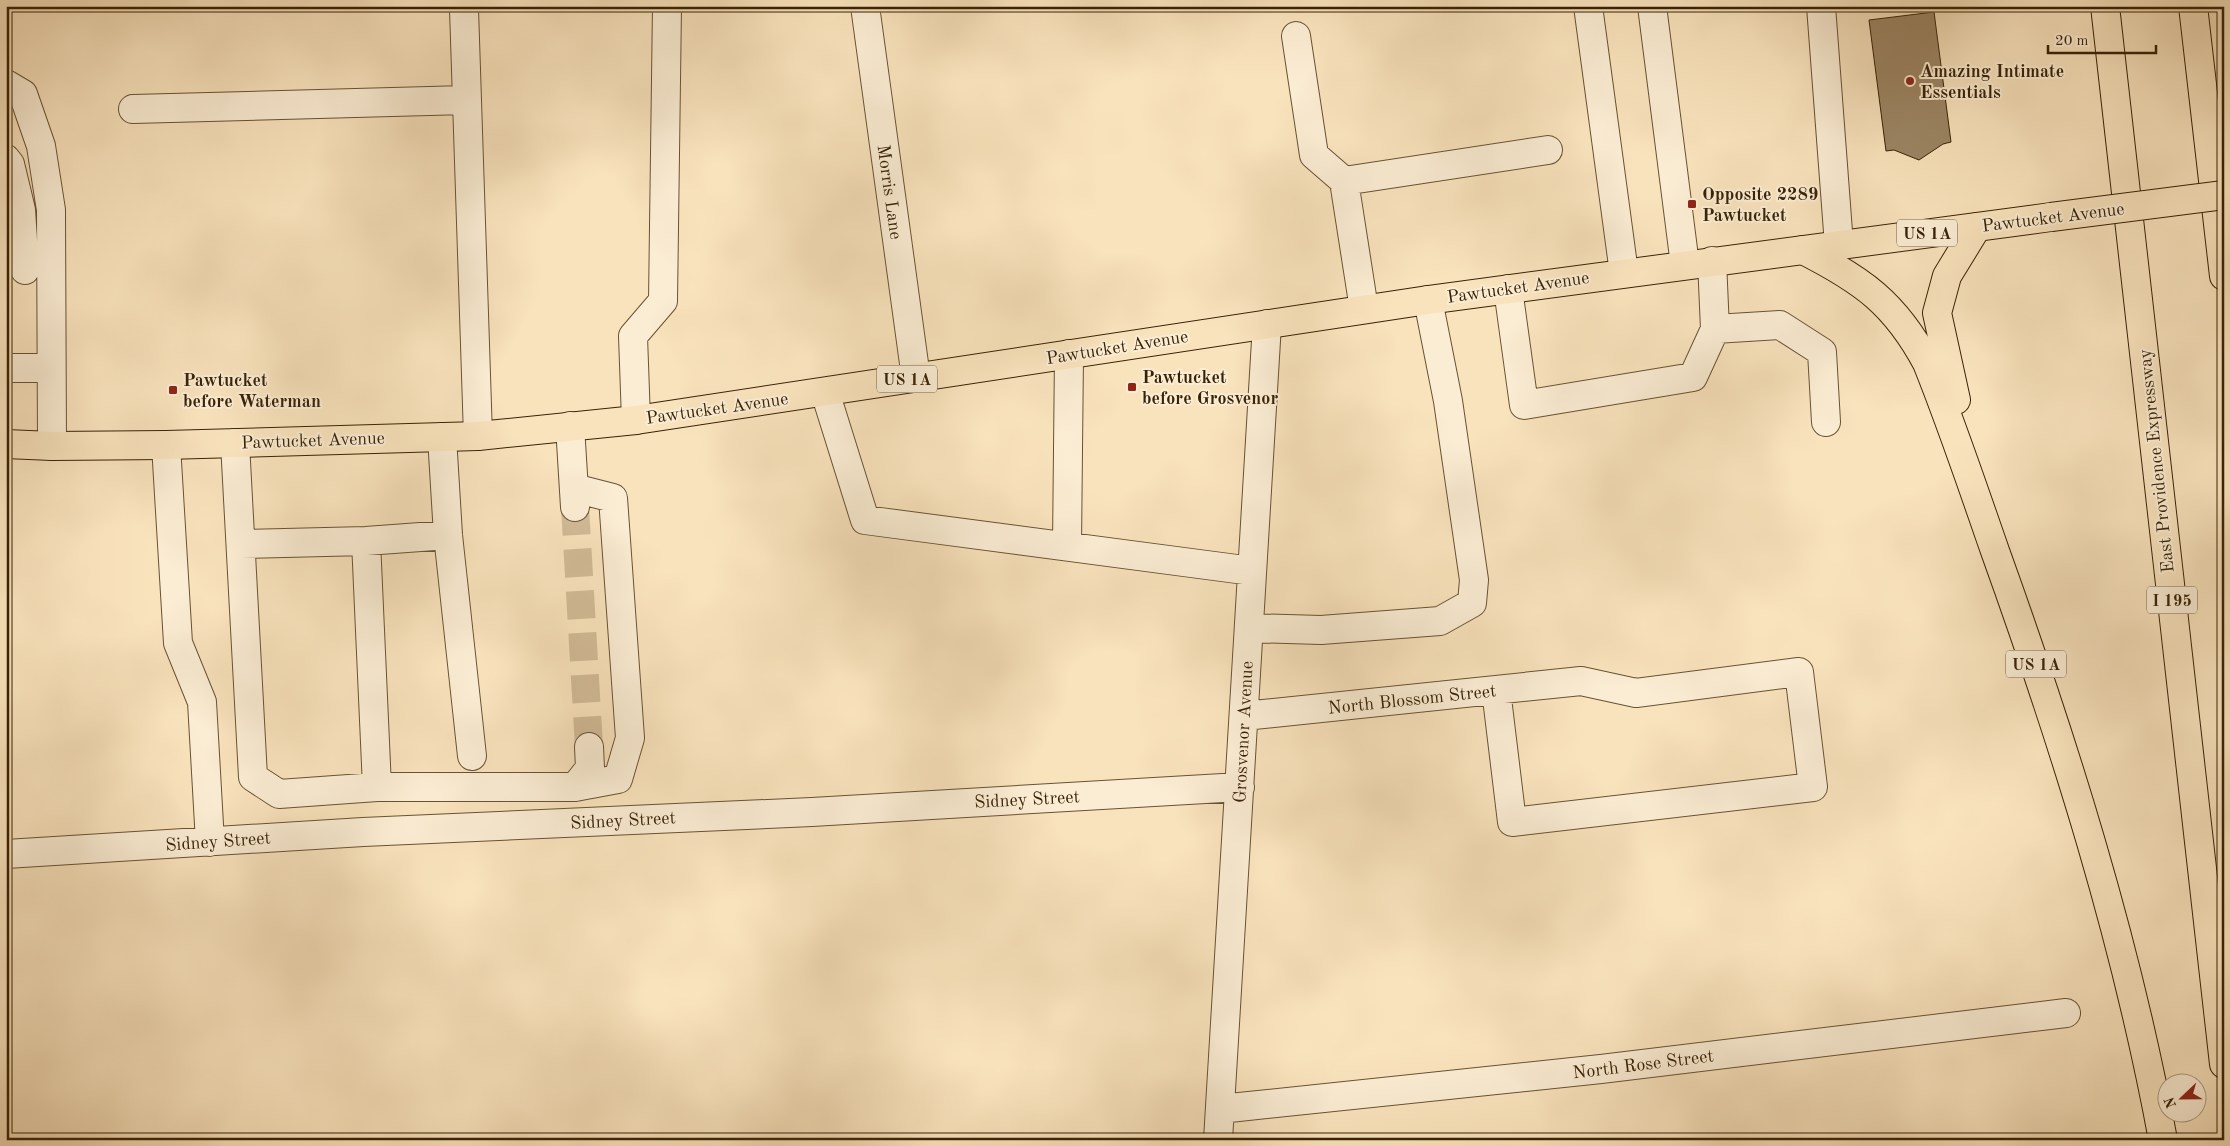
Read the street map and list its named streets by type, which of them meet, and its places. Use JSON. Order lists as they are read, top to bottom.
{
  "streets": {
    "main road": [
      "Pawtucket Avenue",
      "US 1A",
      "East Providence Expressway",
      "I 195"
    ],
    "street": [
      "Morris Lane",
      "North Blossom Street",
      "Grosvenor Avenue",
      "Sidney Street",
      "North Rose Street"
    ]
  },
  "crossings": [
    ["Morris Lane", "Pawtucket Avenue"],
    ["Pawtucket Avenue", "US 1A"],
    ["Pawtucket Avenue", "Grosvenor Avenue"],
    ["North Blossom Street", "Grosvenor Avenue"],
    ["Grosvenor Avenue", "Sidney Street"],
    ["Grosvenor Avenue", "North Rose Street"]
  ],
  "places": {
    "other": ["Amazing Intimate Essentials"],
    "transit": ["Opposite 2289 Pawtucket", "Pawtucket before Grosvenor", "Pawtucket before Waterman"]
  },
  "scale_bar": "20 m",
  "north": "left"
}
